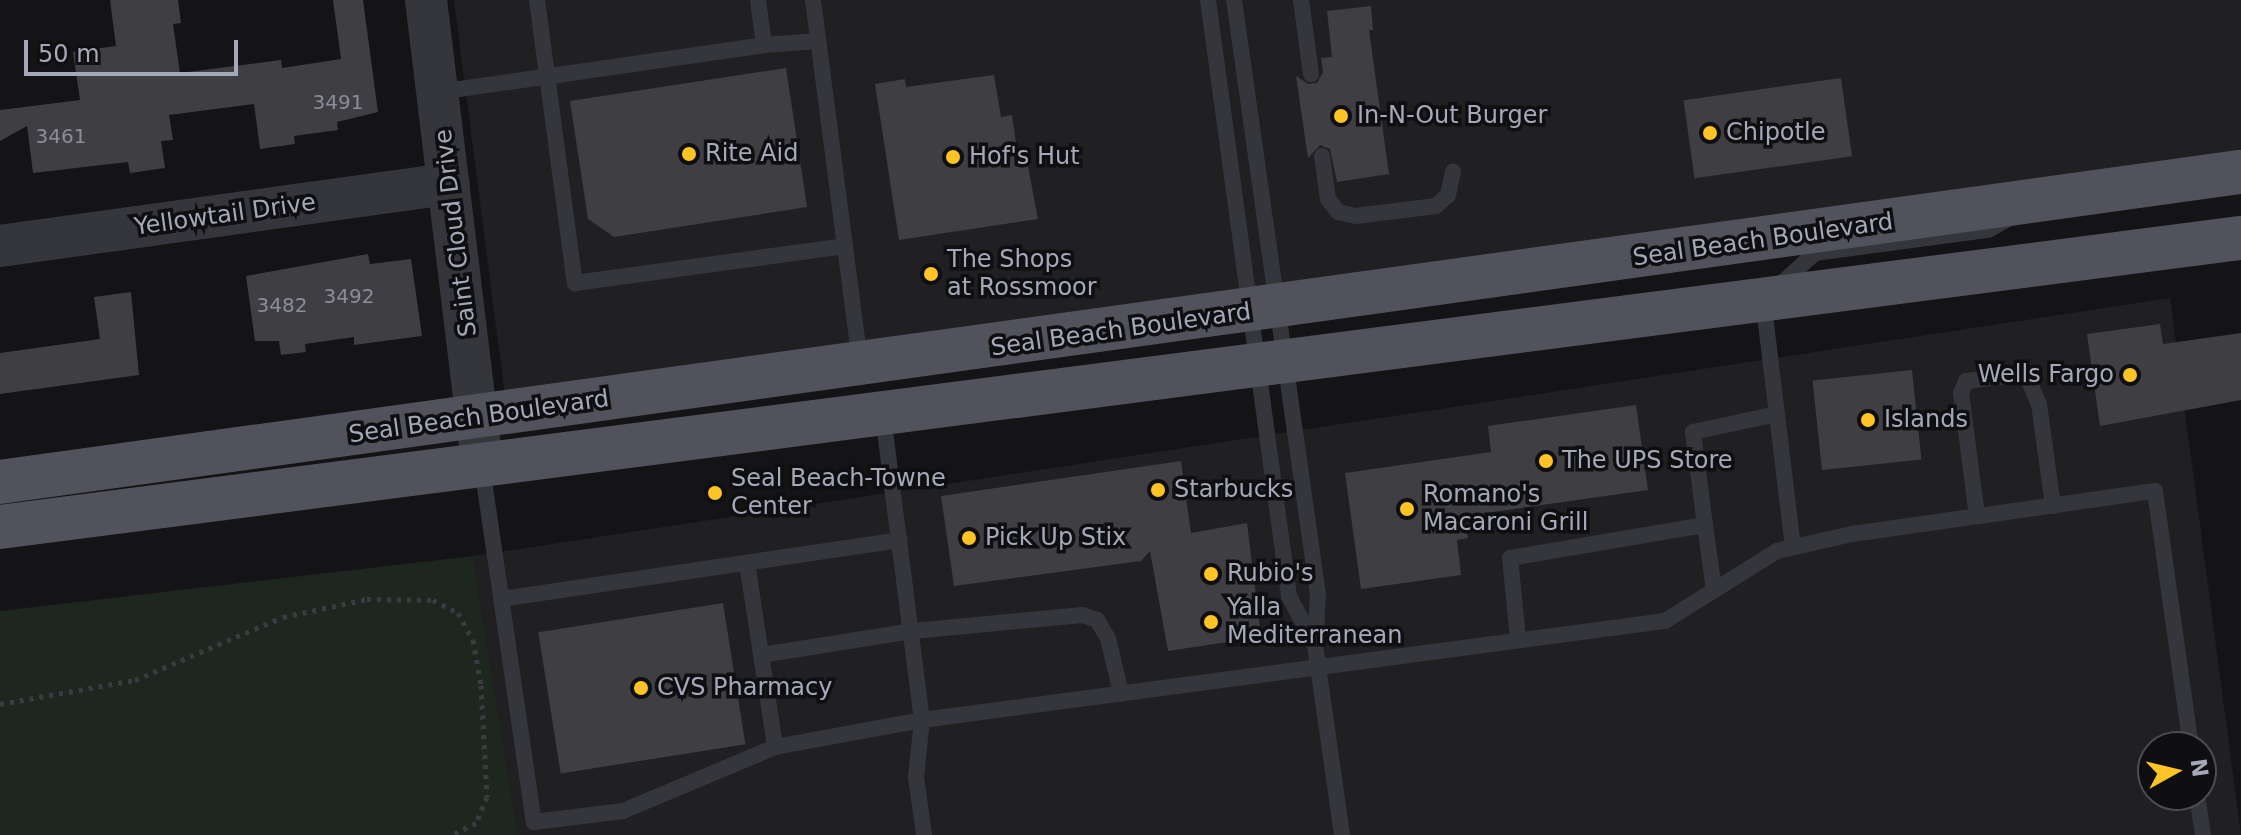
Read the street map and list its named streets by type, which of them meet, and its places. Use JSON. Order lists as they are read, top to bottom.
{
  "streets": {
    "main road": ["Seal Beach Boulevard"],
    "street": ["Yellowtail Drive", "Saint Cloud Drive"]
  },
  "crossings": [
    ["Yellowtail Drive", "Saint Cloud Drive"],
    ["Saint Cloud Drive", "Seal Beach Boulevard"]
  ],
  "places": [
    "In-N-Out Burger",
    "Chipotle",
    "Rite Aid",
    "Hof's Hut",
    "The Shops at Rossmoor",
    "Wells Fargo",
    "Islands",
    "The UPS Store",
    "Starbucks",
    "Seal Beach-Towne Center",
    "Romano's Macaroni Grill",
    "Pick Up Stix",
    "Rubio's",
    "Yalla Mediterranean",
    "CVS Pharmacy"
  ],
  "house_numbers": [
    "3491",
    "3461",
    "3492",
    "3482"
  ],
  "scale_bar": "50 m",
  "north": "right"
}
